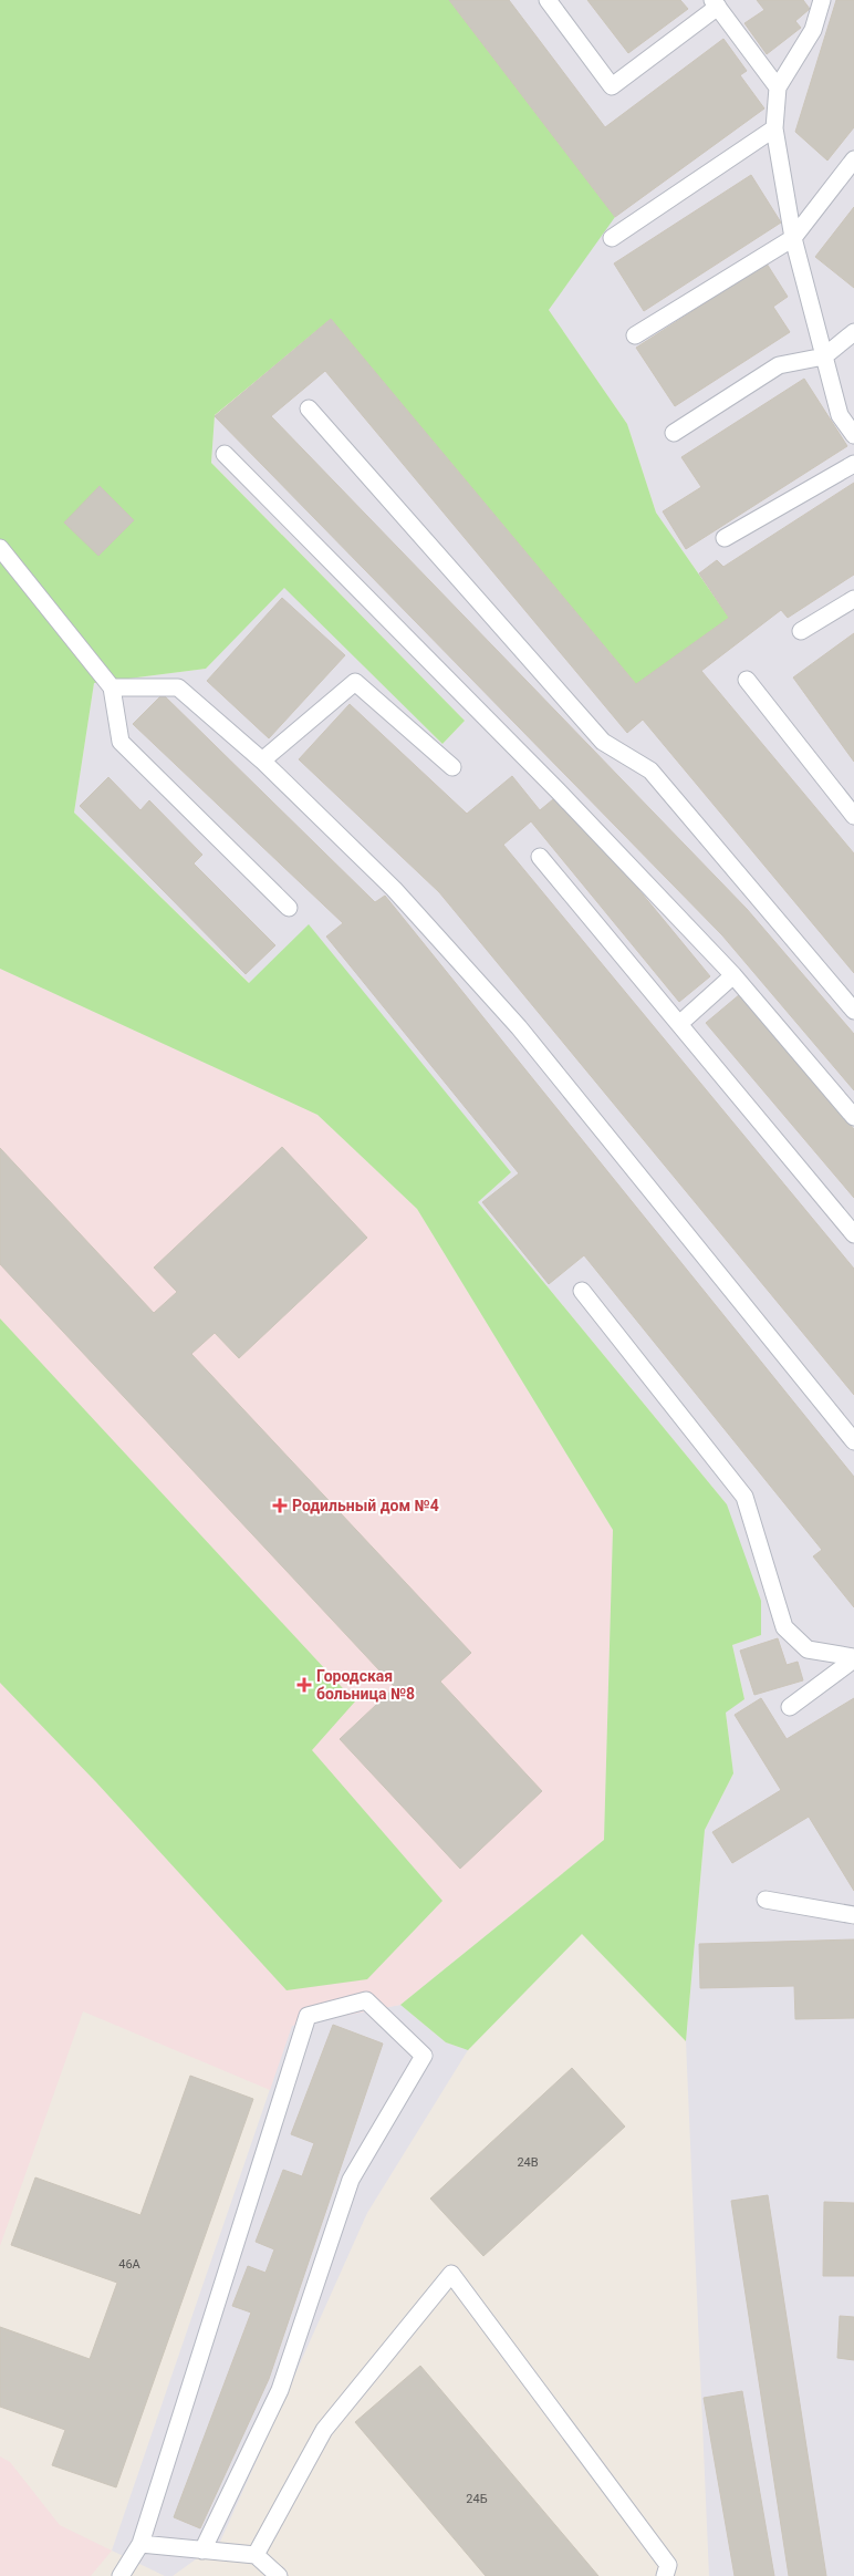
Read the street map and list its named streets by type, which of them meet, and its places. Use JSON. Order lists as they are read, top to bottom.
{
  "places": {
    "health": ["Родильный дом №4", "Городская больница №8"]
  },
  "house_numbers": ["24В", "46А", "24Б"]
}
